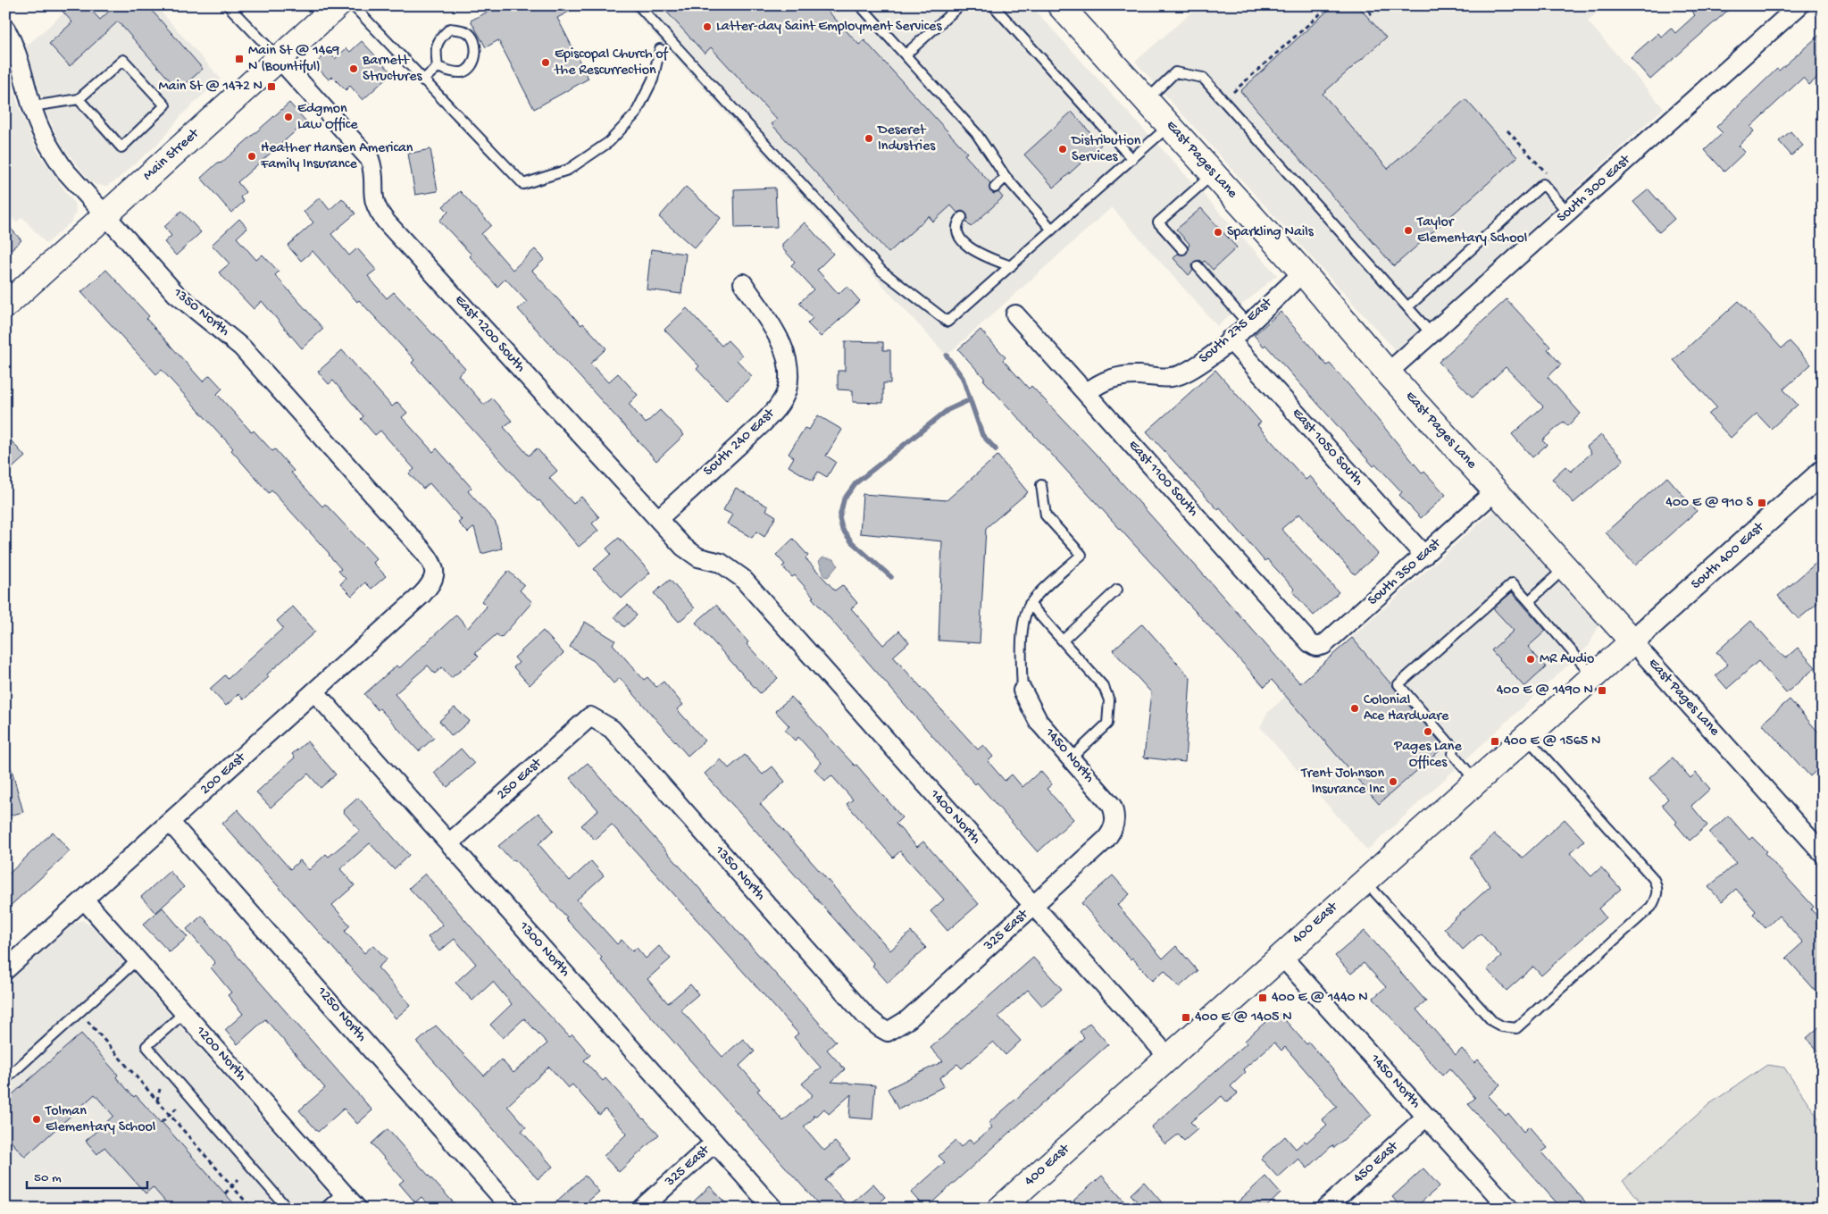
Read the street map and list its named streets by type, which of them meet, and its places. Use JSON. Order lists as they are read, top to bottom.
{
  "streets": {
    "main road": ["Main Street", "East Pages Lane", "400 East"],
    "street": [
      "South 300 East",
      "1350 North",
      "South 275 East",
      "East 1200 South",
      "South 240 East",
      "East 1050 South",
      "East 1100 South",
      "South 400 East",
      "South 350 East",
      "1450 North",
      "200 East",
      "250 East",
      "1400 North",
      "325 East",
      "1300 North",
      "1250 North",
      "1200 North",
      "450 East"
    ]
  },
  "crossings": [
    ["Main Street", "1350 North"],
    ["Main Street", "East 1200 South"],
    ["East Pages Lane", "South 300 East"],
    ["East Pages Lane", "South 275 East"],
    ["East Pages Lane", "South 400 East"],
    ["East Pages Lane", "South 350 East"],
    ["East Pages Lane", "400 East"],
    ["1350 North", "200 East"],
    ["1350 North", "250 East"],
    ["1350 North", "325 East"],
    ["South 275 East", "East 1050 South"],
    ["South 275 East", "East 1100 South"],
    ["East 1200 South", "South 240 East"],
    ["East 1200 South", "1400 North"],
    ["East 1050 South", "South 350 East"],
    ["East 1100 South", "South 350 East"],
    ["South 400 East", "400 East"],
    ["1450 North", "400 East"],
    ["1450 North", "325 East"],
    ["1450 North", "450 East"],
    ["200 East", "1300 North"],
    ["200 East", "1250 North"],
    ["200 East", "1200 North"],
    ["250 East", "1300 North"],
    ["1400 North", "400 East"],
    ["1400 North", "325 East"],
    ["325 East", "1300 North"]
  ],
  "places": {
    "other": [
      "Latter-day Saint Employment Services",
      "Episcopal Church of the Rescurrection",
      "Barnett Structures",
      "Edgmon Law Office",
      "Deseret Industries",
      "Distribution Services",
      "Heather Hansen American Family Insurance",
      "Taylor Elementary School",
      "Sparkling Nails",
      "MR Audio",
      "Colonial Ace Hardware",
      "Pages Lane Offices",
      "Trent Johnson Insurance Inc",
      "Tolman Elementary School"
    ],
    "transit": [
      "Main St @ 1469 N (Bountiful)",
      "Main St @ 1472 N",
      "400 E @ 910 S",
      "400 E @ 1490 N",
      "400 E @ 1565 N",
      "400 E @ 1440 N",
      "400 E @ 1405 N"
    ]
  },
  "scale_bar": "50 m"
}
